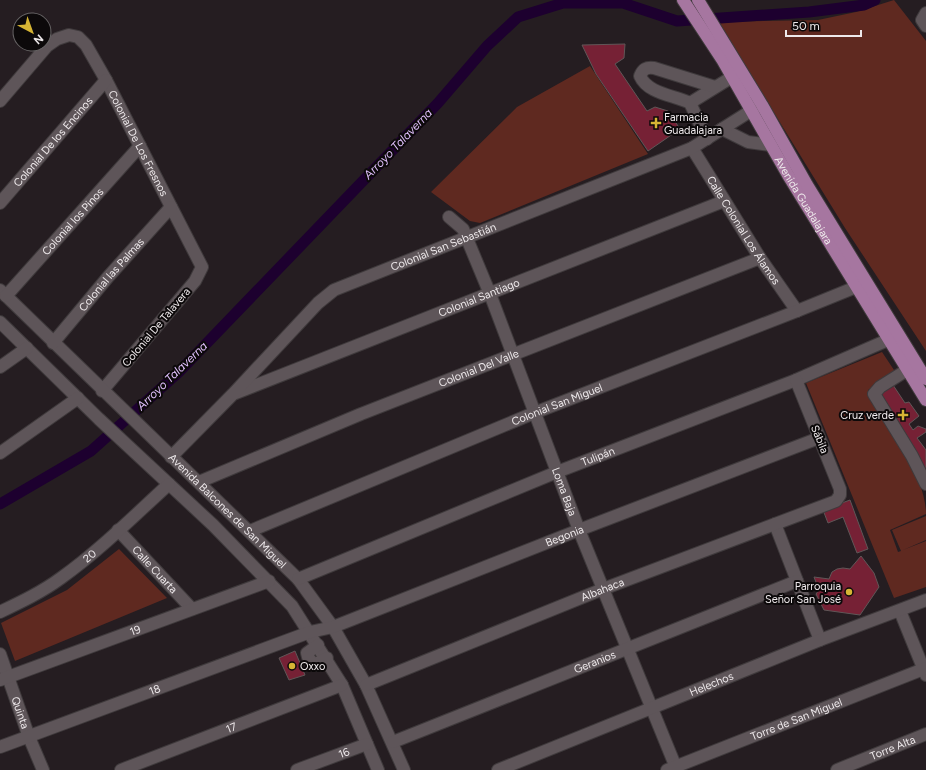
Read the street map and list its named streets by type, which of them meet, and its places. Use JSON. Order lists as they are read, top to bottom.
{
  "streets": {
    "main road": ["Avenida Guadalajara"],
    "street": [
      "Colonial De los Encinos",
      "Colonial De Los Fresnos",
      "Colonial los Pinos",
      "Calle Colonial Los Álamos",
      "Colonial San Sebastián",
      "Colonial las Palmas",
      "Colonial Santiago",
      "Colonial De Talavera",
      "Colonial Del Valle",
      "Colonial San Miguel",
      "Sábila",
      "Tulipán",
      "Loma Baja",
      "Avenida Balcones de San Miguel",
      "Begonia",
      "20",
      "Calle Cuarta",
      "Albahaca",
      "19",
      "Geranios",
      "Helechos",
      "18",
      "Quinta",
      "Torre de San Miguel",
      "17",
      "Torre Alta",
      "16"
    ]
  },
  "crossings": [
    ["Colonial De los Encinos", "Colonial De Los Fresnos"],
    ["Colonial De Los Fresnos", "Colonial los Pinos"],
    ["Colonial De Los Fresnos", "Colonial las Palmas"],
    ["Colonial De Los Fresnos", "Colonial De Talavera"],
    ["Avenida Guadalajara", "Colonial San Sebastián"],
    ["Avenida Guadalajara", "Colonial San Miguel"],
    ["Avenida Guadalajara", "Tulipán"],
    ["Colonial los Pinos", "Avenida Balcones de San Miguel"],
    ["Calle Colonial Los Álamos", "Colonial San Sebastián"],
    ["Calle Colonial Los Álamos", "Colonial Santiago"],
    ["Calle Colonial Los Álamos", "Colonial Del Valle"],
    ["Calle Colonial Los Álamos", "Colonial San Miguel"],
    ["Colonial San Sebastián", "Colonial Santiago"],
    ["Colonial San Sebastián", "Loma Baja"],
    ["Colonial San Sebastián", "Avenida Balcones de San Miguel"],
    ["Colonial las Palmas", "Avenida Balcones de San Miguel"],
    ["Colonial Santiago", "Loma Baja"],
    ["Colonial De Talavera", "Avenida Balcones de San Miguel"],
    ["Colonial Del Valle", "Loma Baja"],
    ["Colonial Del Valle", "Avenida Balcones de San Miguel"],
    ["Colonial San Miguel", "Loma Baja"],
    ["Colonial San Miguel", "Avenida Balcones de San Miguel"],
    ["Sábila", "Tulipán"],
    ["Sábila", "Begonia"],
    ["Sábila", "Albahaca"],
    ["Tulipán", "Loma Baja"],
    ["Tulipán", "Avenida Balcones de San Miguel"],
    ["Loma Baja", "Begonia"],
    ["Loma Baja", "Albahaca"],
    ["Loma Baja", "Geranios"],
    ["Loma Baja", "Helechos"],
    ["Loma Baja", "Torre de San Miguel"],
    ["Avenida Balcones de San Miguel", "Begonia"],
    ["Avenida Balcones de San Miguel", "20"],
    ["Avenida Balcones de San Miguel", "Albahaca"],
    ["Avenida Balcones de San Miguel", "19"],
    ["Avenida Balcones de San Miguel", "Geranios"],
    ["Avenida Balcones de San Miguel", "18"],
    ["Avenida Balcones de San Miguel", "17"],
    ["Avenida Balcones de San Miguel", "16"],
    ["Begonia", "18"],
    ["20", "Calle Cuarta"],
    ["Calle Cuarta", "19"],
    ["19", "Quinta"],
    ["18", "Quinta"]
  ],
  "water": ["Arroyo Talaverna"],
  "places": {
    "health": ["Farmacia Guadalajara", "Cruz verde"],
    "other": ["Parroquia Señor San José", "Oxxo"]
  },
  "scale_bar": "50 m",
  "north": "bottom right"
}
